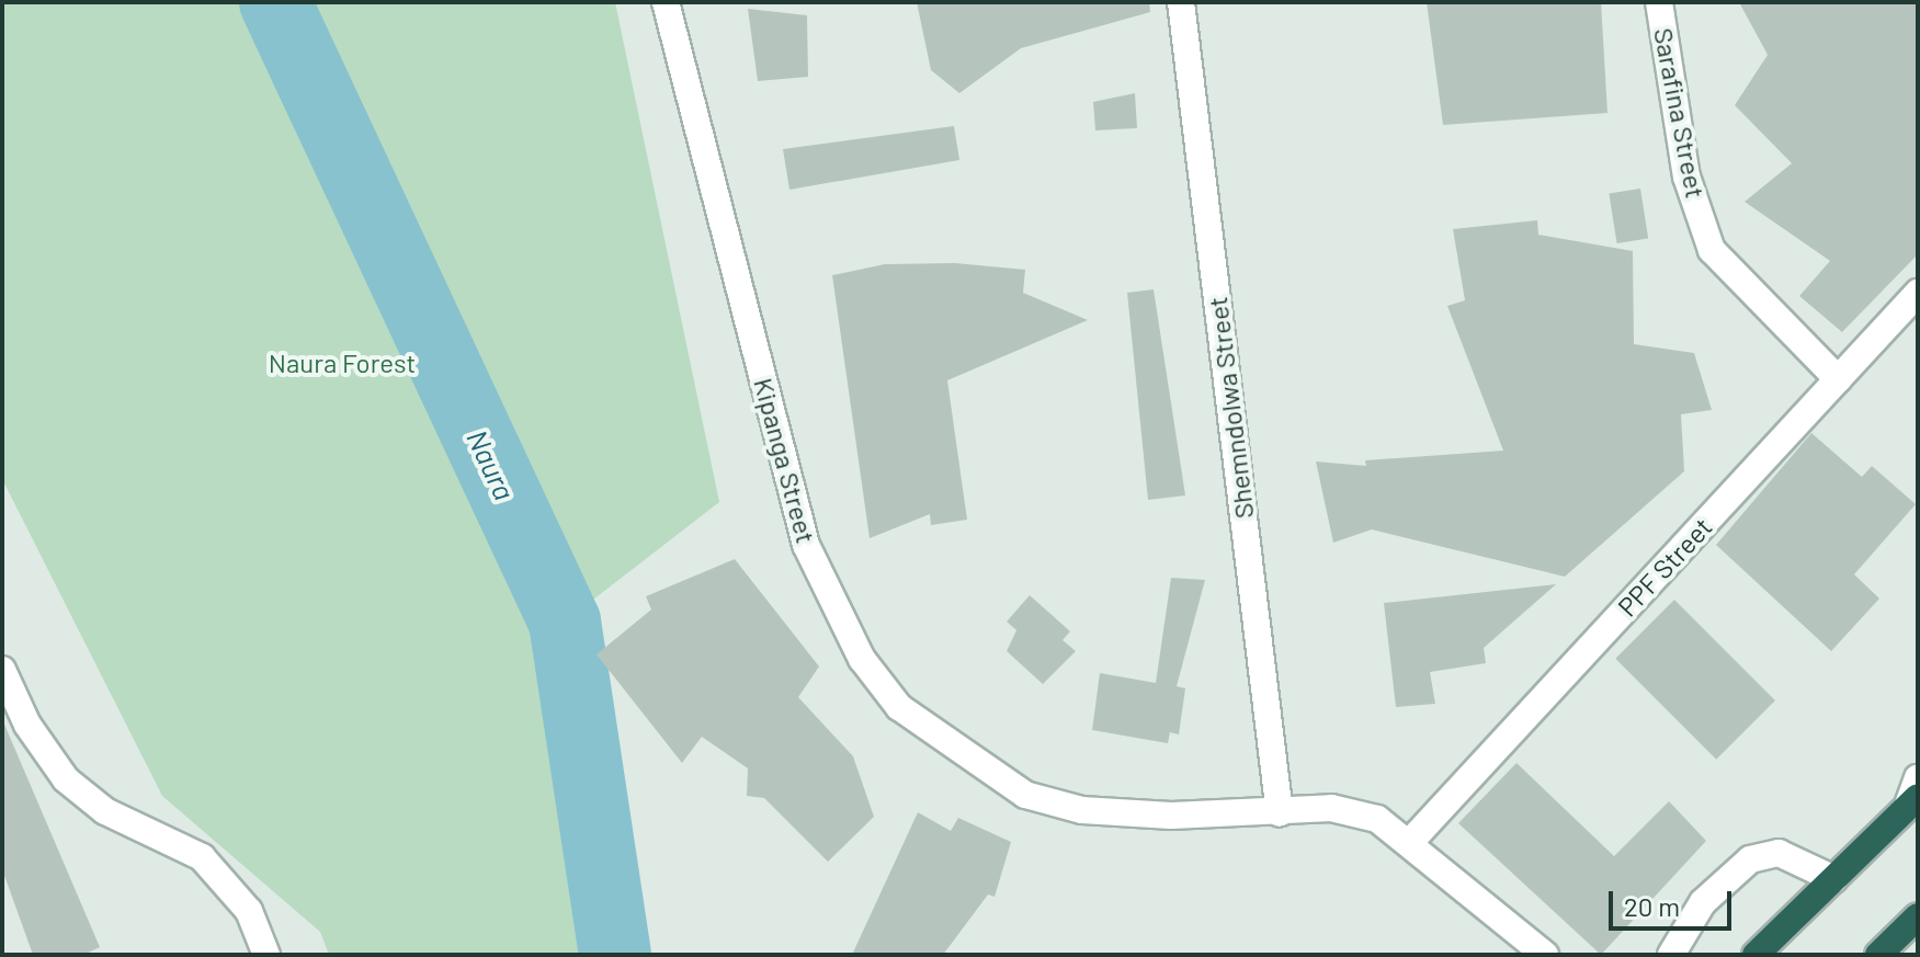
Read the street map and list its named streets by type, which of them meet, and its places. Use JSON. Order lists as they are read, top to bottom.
{
  "streets": {
    "street": [
      "Sarafina Street",
      "Shemndolwa Street",
      "Kipanga Street",
      "PPF Street"
    ]
  },
  "crossings": [
    ["Sarafina Street", "PPF Street"],
    ["Shemndolwa Street", "Kipanga Street"],
    ["Kipanga Street", "PPF Street"]
  ],
  "water": ["Naura"],
  "parks": ["Naura Forest"],
  "scale_bar": "20 m"
}
